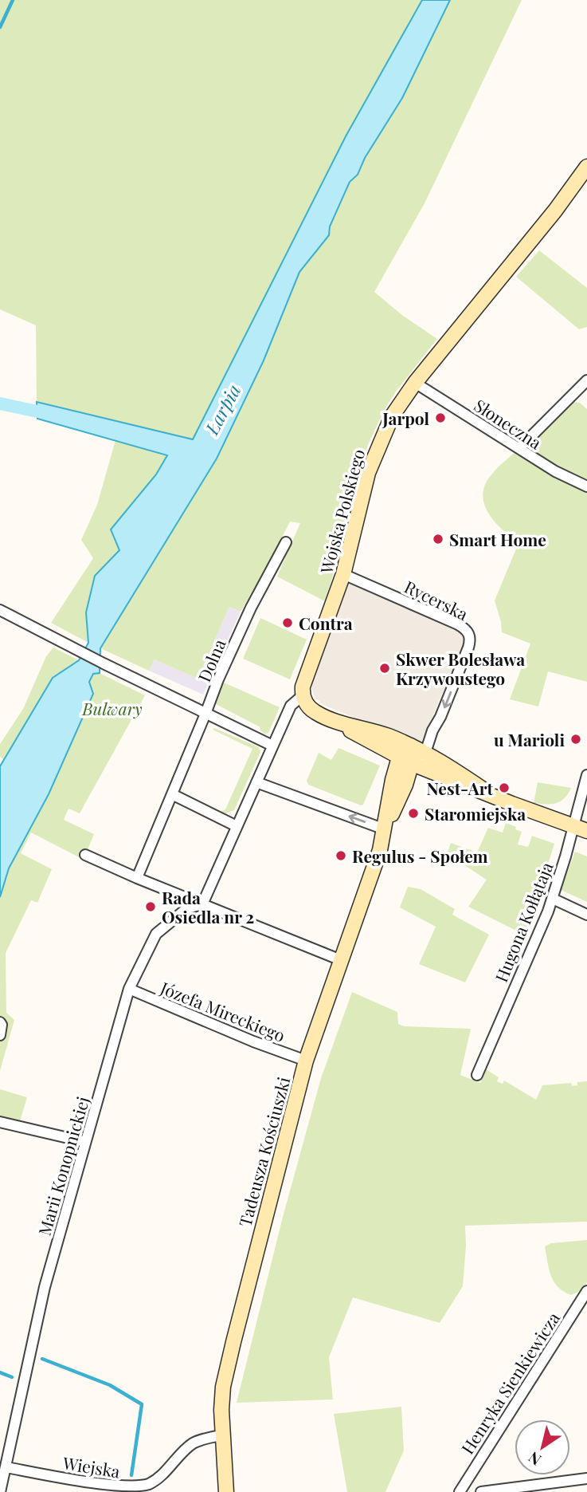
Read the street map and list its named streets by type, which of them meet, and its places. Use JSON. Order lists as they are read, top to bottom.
{
  "streets": {
    "main road": ["Wojska Polskiego", "Tadeusza Kościuszki"],
    "street": [
      "Słoneczna",
      "Rycerska",
      "Dolna",
      "Hugona Kołłątaja",
      "Józefa Mireckiego",
      "Marii Konopnickiej",
      "Henryka Sienkiewicza",
      "Wiejska"
    ]
  },
  "crossings": [
    ["Słoneczna", "Wojska Polskiego"],
    ["Wojska Polskiego", "Rycerska"],
    ["Wojska Polskiego", "Marii Konopnickiej"],
    ["Józefa Mireckiego", "Tadeusza Kościuszki"],
    ["Józefa Mireckiego", "Marii Konopnickiej"],
    ["Tadeusza Kościuszki", "Wiejska"],
    ["Marii Konopnickiej", "Wiejska"]
  ],
  "water": ["Łarpia"],
  "parks": ["Bulwary"],
  "places": [
    "Jarpol",
    "Smart Home",
    "Contra",
    "Skwer Bolesława Krzywoustego",
    "u Marioli",
    "Nest-Art",
    "Staromiejska",
    "Regulus - Społem",
    "Rada Osiedla nr 2"
  ],
  "north": "bottom left"
}
